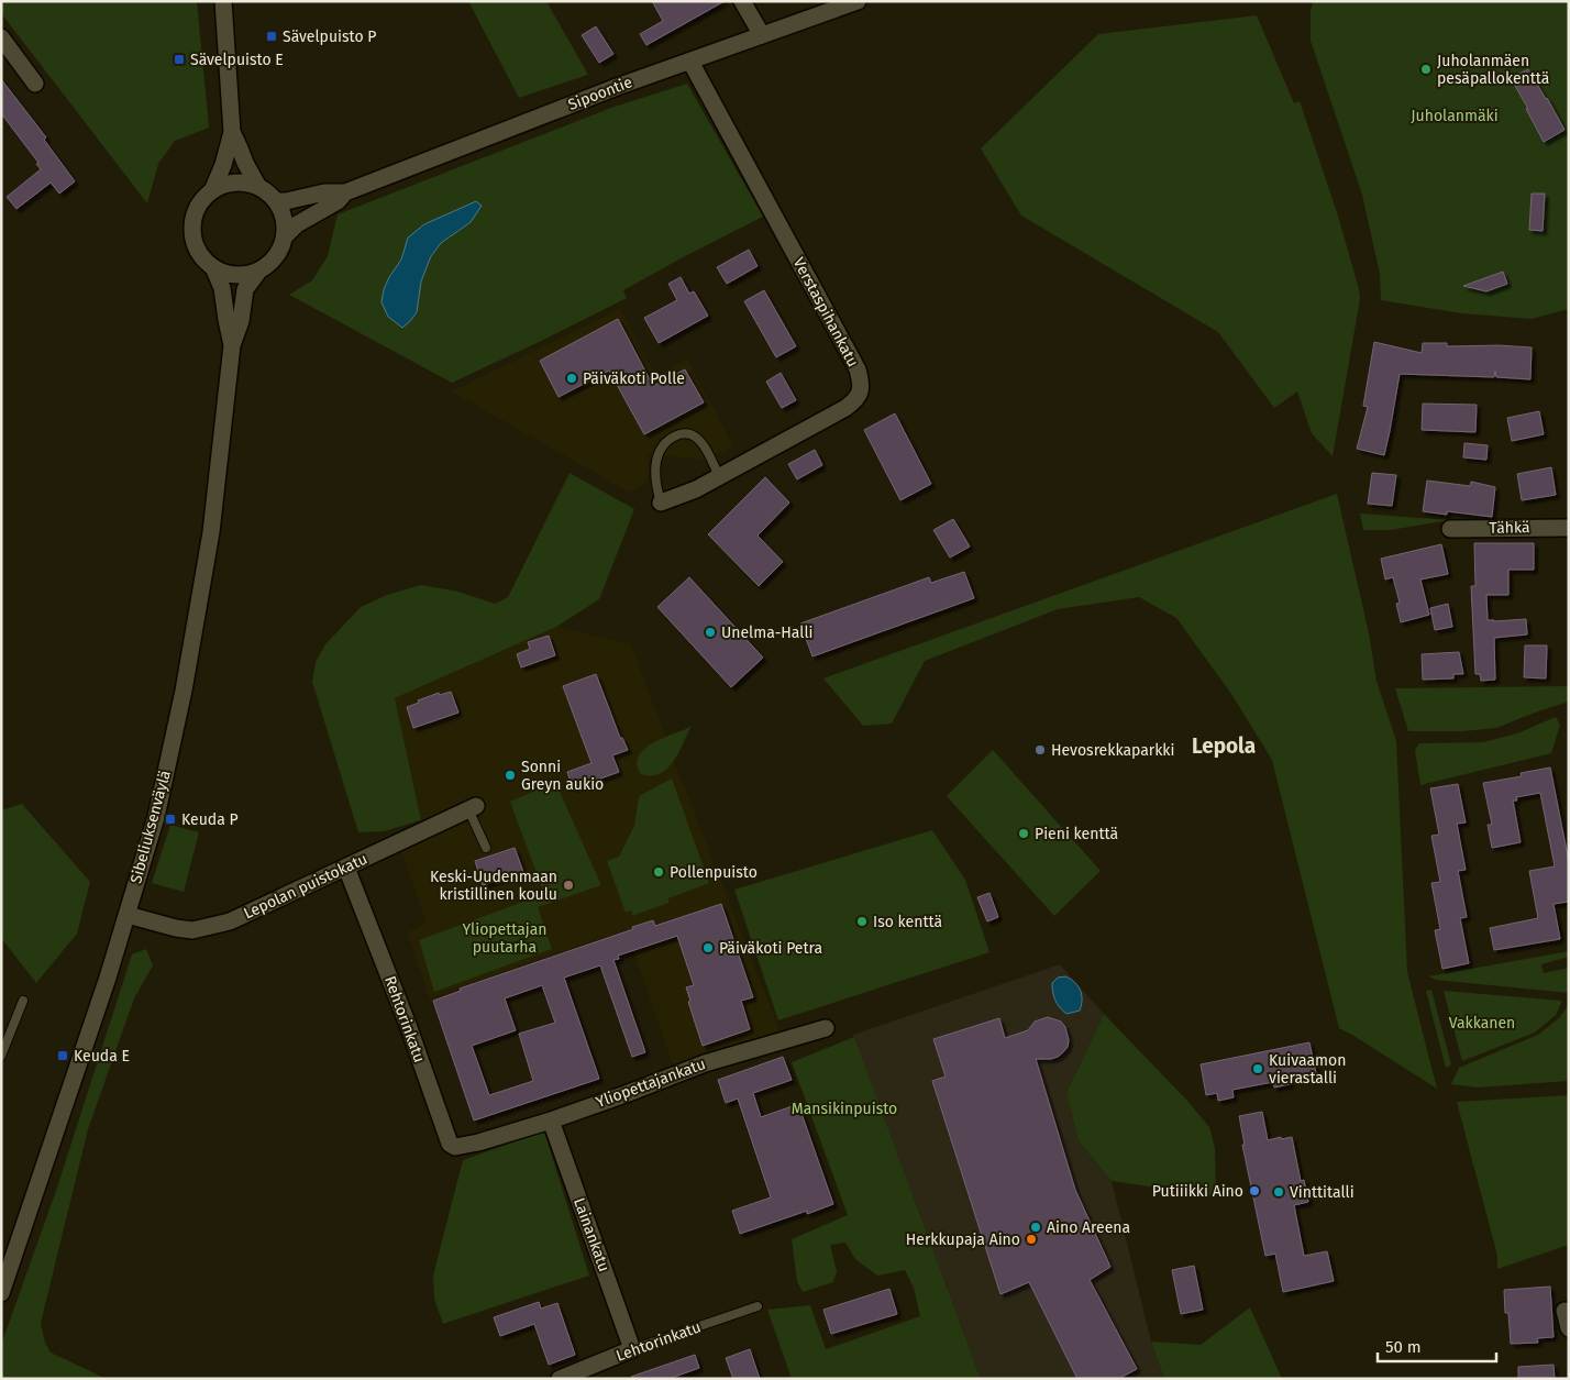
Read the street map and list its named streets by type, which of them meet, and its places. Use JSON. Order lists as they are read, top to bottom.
{
  "streets": {
    "street": [
      "Sipoontie",
      "Verstaspihankatu",
      "Tähkä",
      "Sibeliuksenväylä",
      "Lepolan puistokatu",
      "Rehtorinkatu",
      "Yliopettajankatu",
      "Lainankatu",
      "Lehtorinkatu"
    ]
  },
  "crossings": [
    ["Sipoontie", "Verstaspihankatu"],
    ["Sipoontie", "Sibeliuksenväylä"],
    ["Sibeliuksenväylä", "Lepolan puistokatu"],
    ["Lepolan puistokatu", "Rehtorinkatu"],
    ["Rehtorinkatu", "Yliopettajankatu"],
    ["Yliopettajankatu", "Lainankatu"],
    ["Lainankatu", "Lehtorinkatu"]
  ],
  "districts": ["Lepola"],
  "parks": [
    "Juholanmäki",
    "Yliopettajan puutarha",
    "Vakkanen",
    "Mansikinpuisto"
  ],
  "places": {
    "transit": [
      "Sävelpuisto P",
      "Sävelpuisto E",
      "Keuda P",
      "Keuda E"
    ],
    "other": [
      "Juholanmäen pesäpallokenttä",
      "Päiväkoti Polle",
      "Unelma-Halli",
      "Hevosrekkaparkki",
      "Sonni Greyn aukio",
      "Pieni kenttä",
      "Pollenpuisto",
      "Keski-Uudenmaan kristillinen koulu",
      "Iso kenttä",
      "Päiväkoti Petra",
      "Kuivaamon vierastalli",
      "Putiiikki Aino",
      "Vinttitalli",
      "Aino Areena",
      "Herkkupaja Aino"
    ]
  },
  "scale_bar": "50 m"
}
